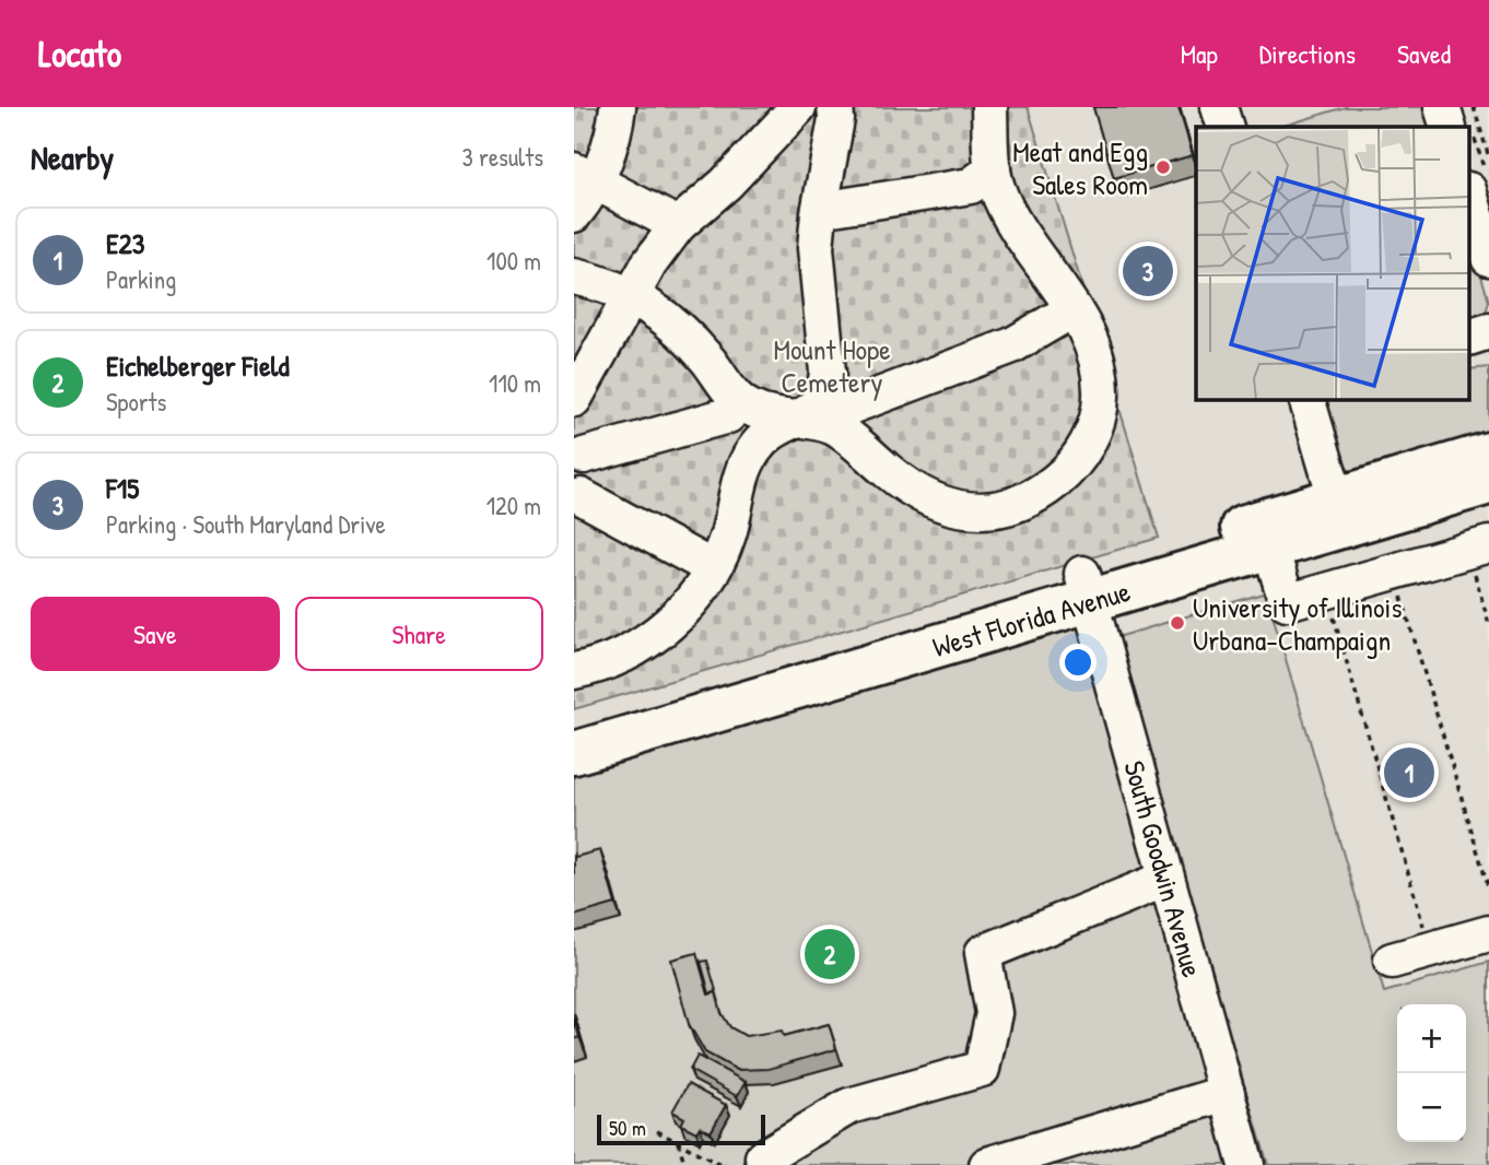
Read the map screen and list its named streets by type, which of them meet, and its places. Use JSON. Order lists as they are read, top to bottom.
{
  "streets": {
    "main road": ["West Florida Avenue"],
    "street": ["South Goodwin Avenue"]
  },
  "crossings": [
    ["West Florida Avenue", "South Goodwin Avenue"]
  ],
  "parks": ["Mount Hope Cemetery"],
  "places": ["Meat and Egg Sales Room", "University of Illinois Urbana-Champaign"],
  "scale_bar": "50 m",
  "page": {
    "header": "Locato",
    "nav": ["Map", "Directions", "Saved"],
    "heading": ["Nearby", "3 results"],
    "list": [
      {
        "mark": "1",
        "name": "E23",
        "note": "Parking",
        "value": "100 m"
      },
      {
        "mark": "2",
        "name": "Eichelberger Field",
        "note": "Sports",
        "value": "110 m"
      },
      {
        "mark": "3",
        "name": "F15",
        "note": "Parking · South Maryland Drive",
        "value": "120 m"
      }
    ],
    "pins": ["3", "1", "2"],
    "buttons": ["Save", "Share"],
    "map_buttons": ["+", "−"],
    "scale": "50 m"
  }
}
